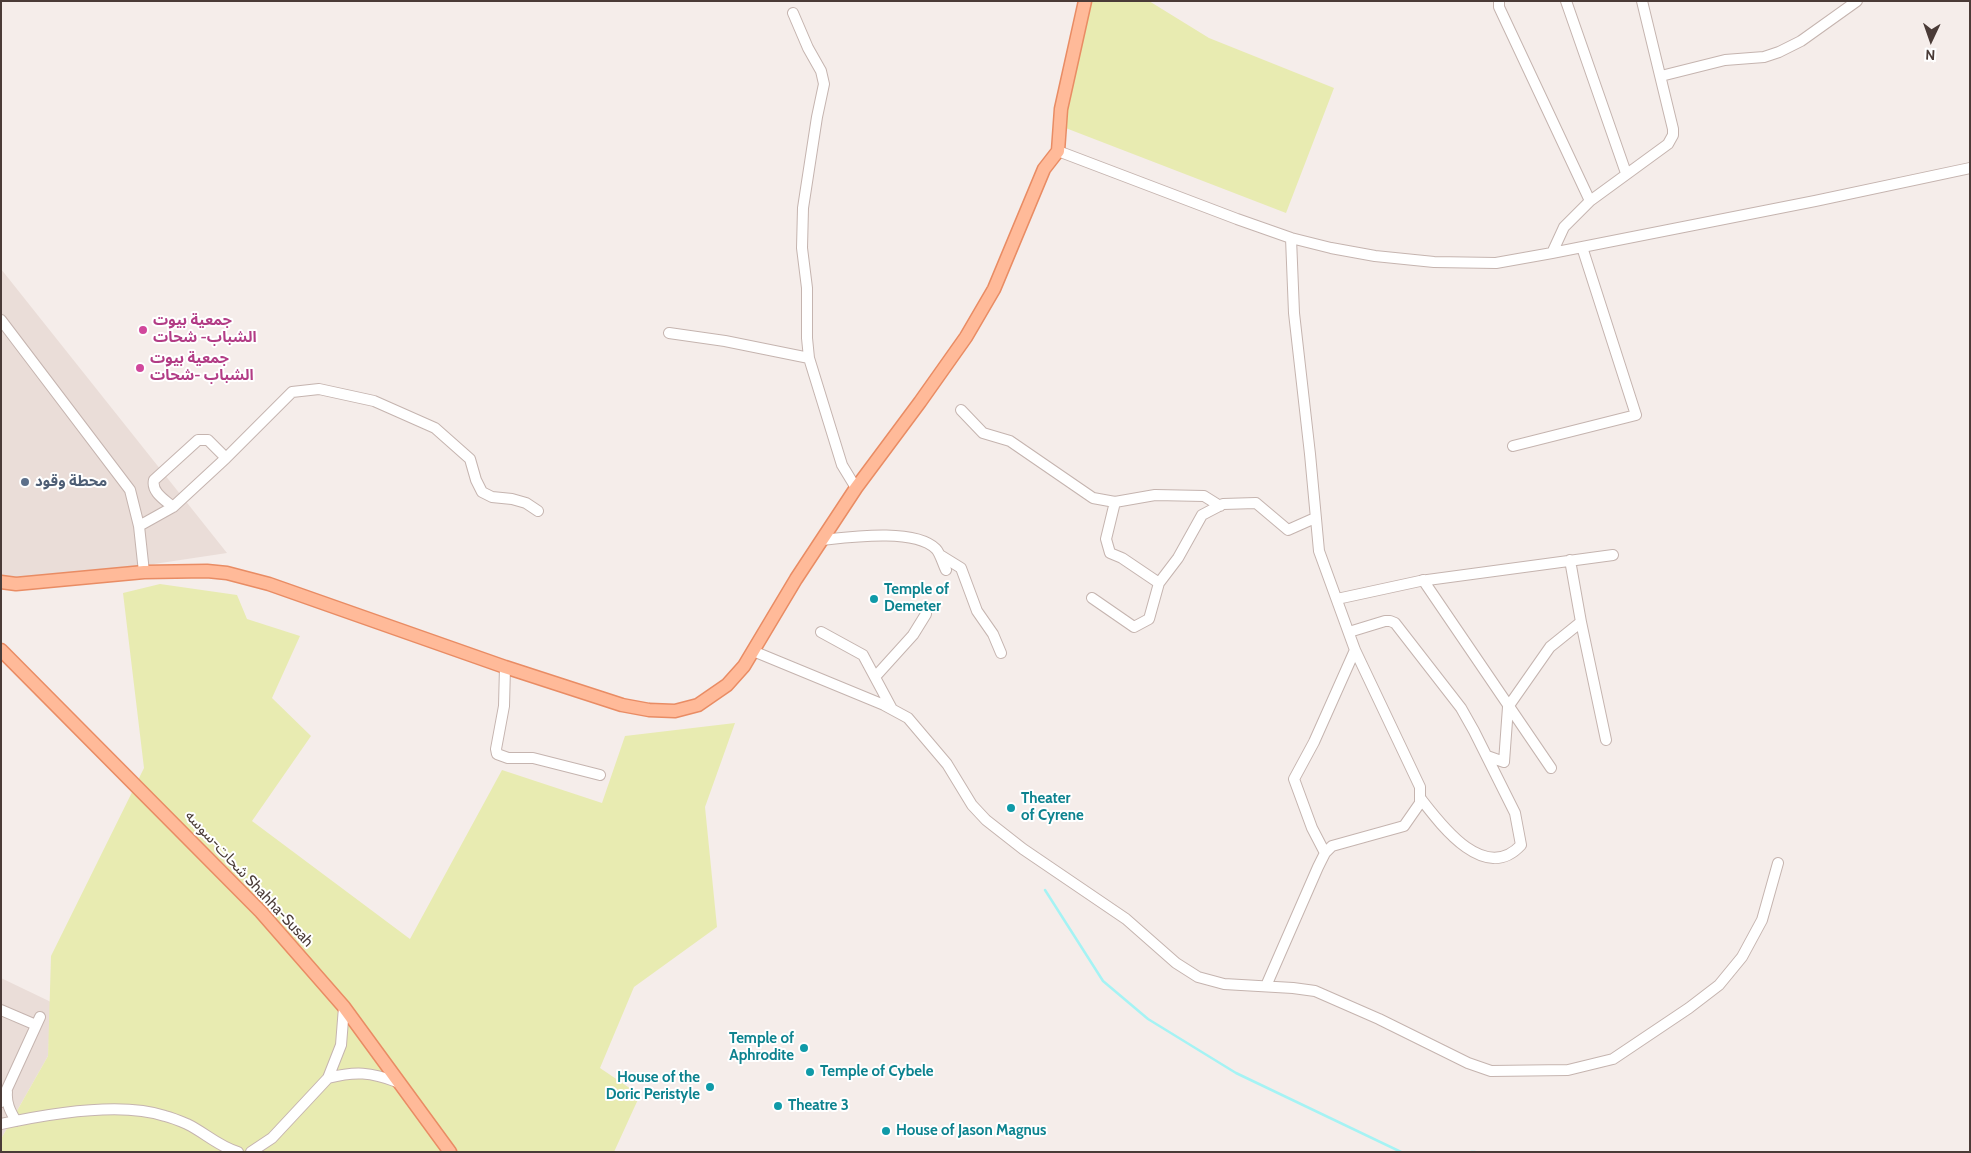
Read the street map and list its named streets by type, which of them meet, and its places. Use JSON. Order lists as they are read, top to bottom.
{
  "streets": {
    "main road": ["شحات-سوسه Shahha-Susah"]
  },
  "places": [
    "جمعية بيوت الشباب- شحات",
    "جمعية بيوت الشباب -شحات",
    "محطة وقود",
    "Temple of Demeter",
    "Theater of Cyrene",
    "Temple of Aphrodite",
    "Temple of Cybele",
    "House of the Doric Peristyle",
    "Theatre 3",
    "House of Jason Magnus"
  ],
  "north": "bottom"
}
